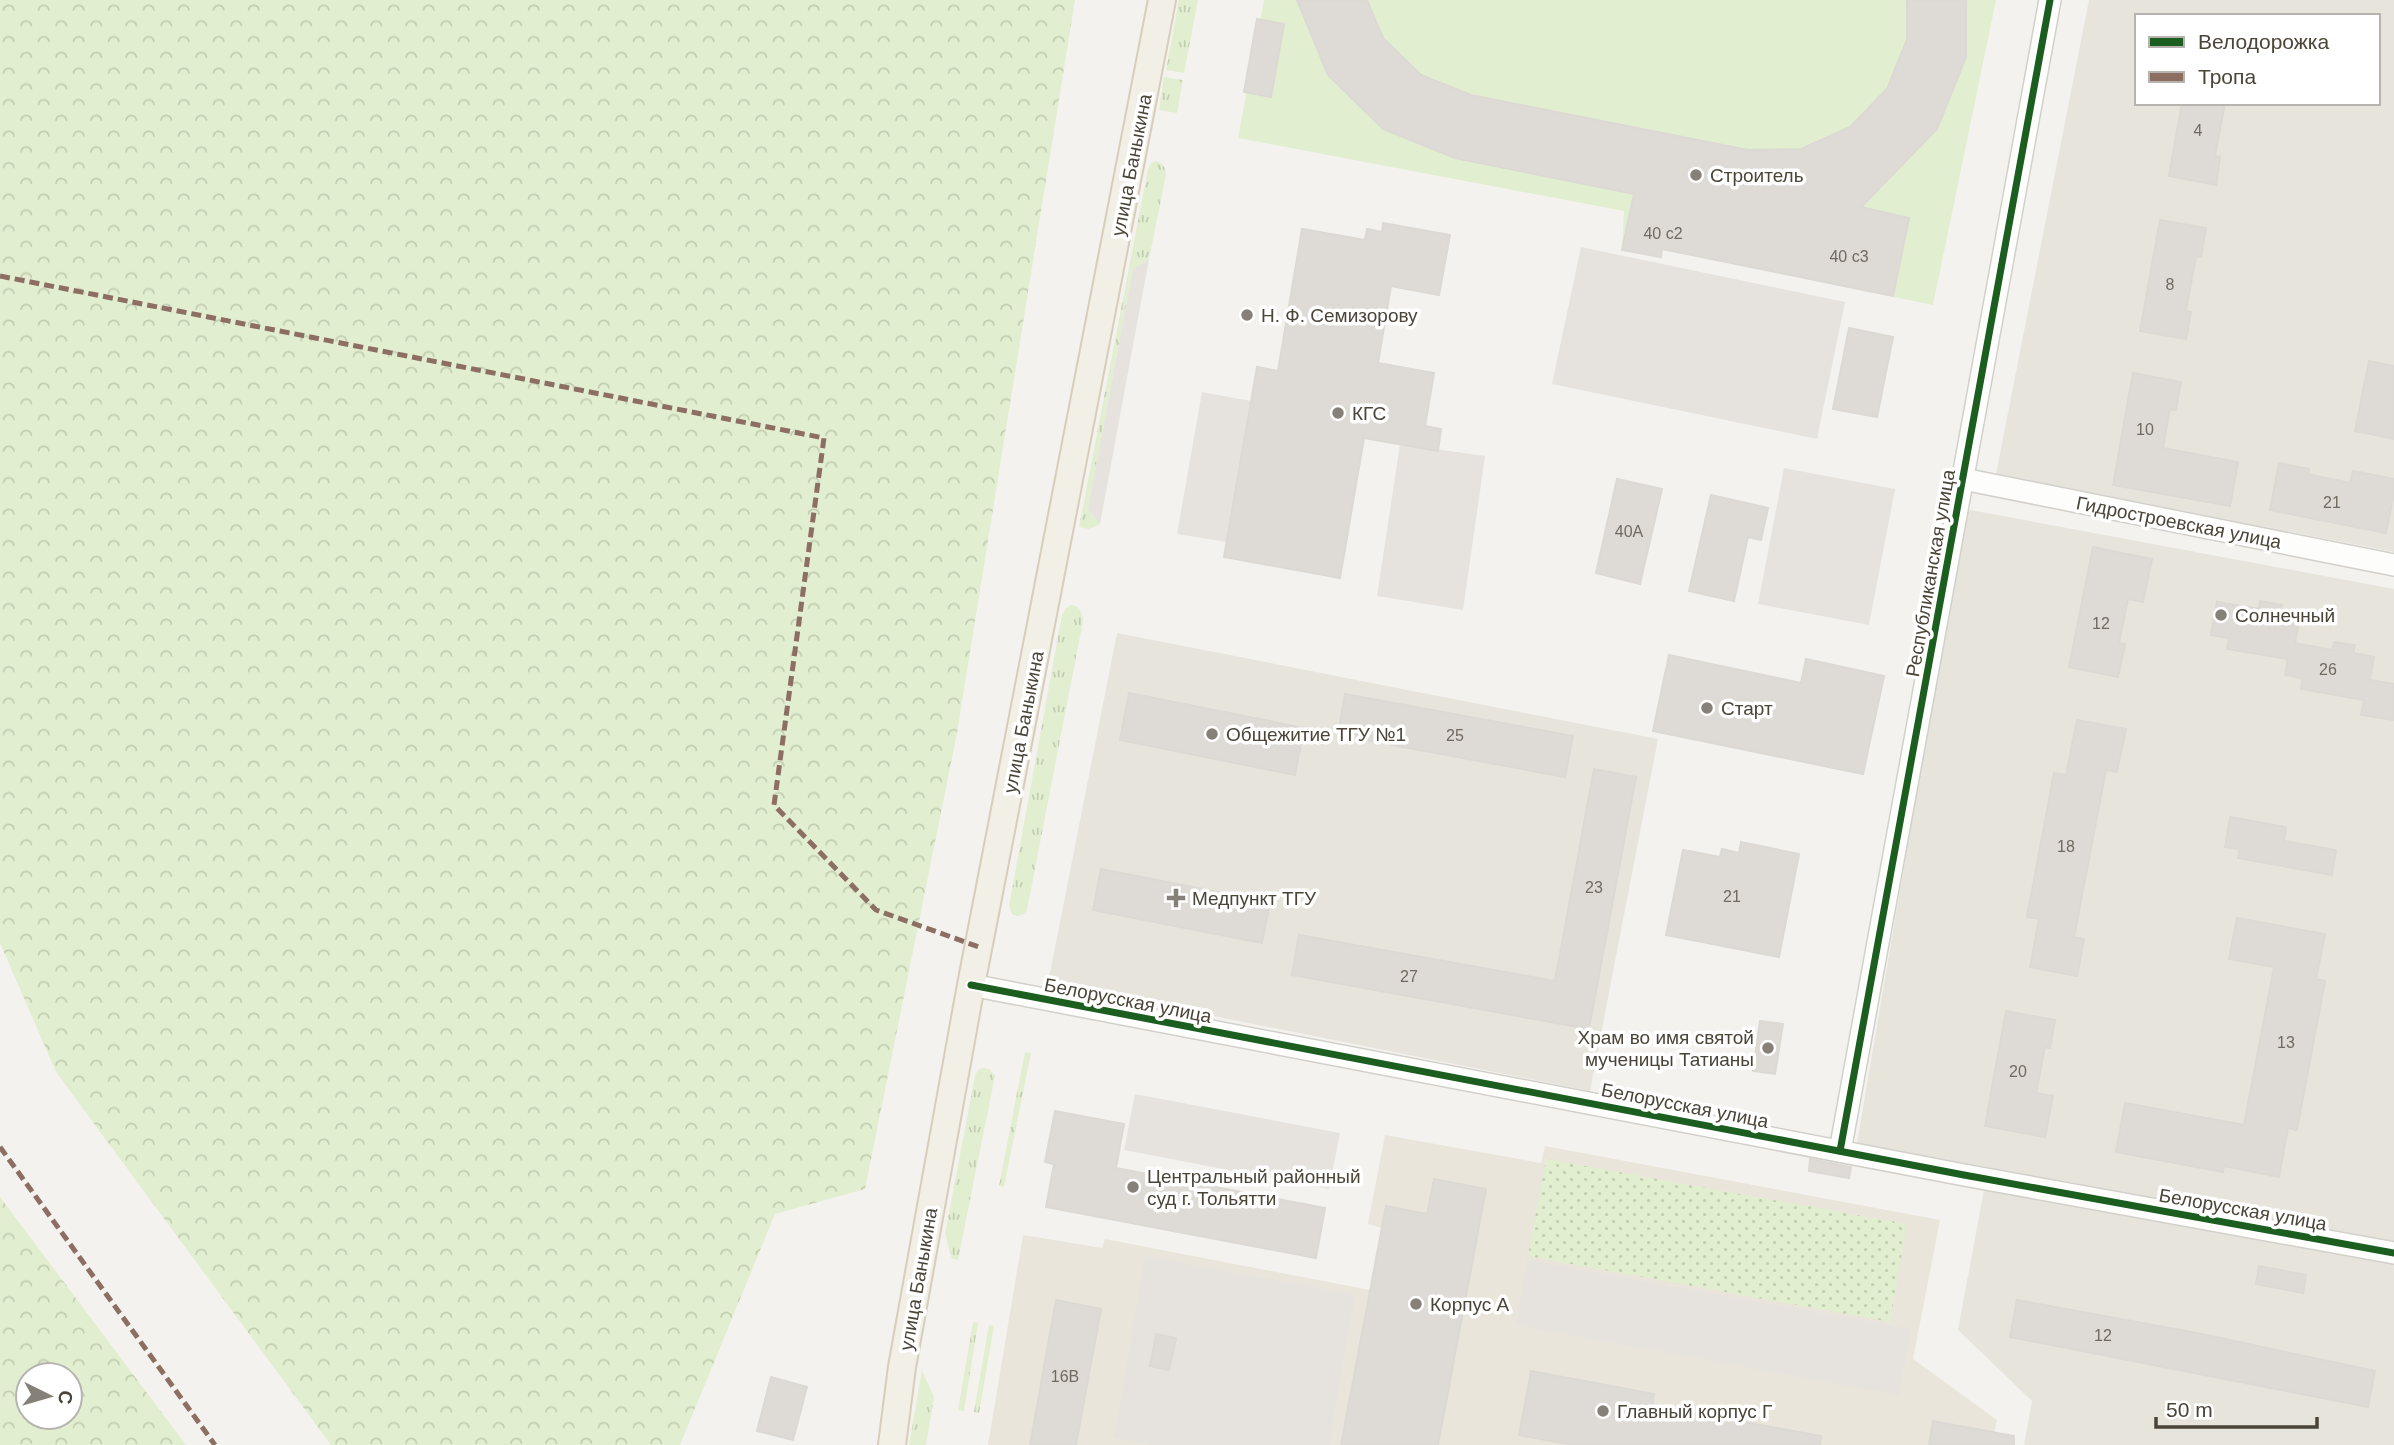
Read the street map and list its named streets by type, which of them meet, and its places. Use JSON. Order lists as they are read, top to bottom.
{
  "streets": {
    "main road": ["улица Баныкина"],
    "street": ["Гидростроевская улица", "Республиканская улица", "Белорусская улица"]
  },
  "crossings": [
    ["улица Баныкина", "Белорусская улица"],
    ["Гидростроевская улица", "Республиканская улица"],
    ["Республиканская улица", "Белорусская улица"]
  ],
  "places": {
    "other": [
      "Строитель",
      "Н. Ф. Семизорову",
      "КГС",
      "Солнечный",
      "Старт",
      "Общежитие ТГУ №1",
      "Храм во имя святой мученицы Татианы",
      "Центральный районный суд г. Тольятти",
      "Корпус А",
      "Главный корпус Г"
    ],
    "health": ["Медпункт ТГУ"]
  },
  "house_numbers": [
    "4",
    "40 с2",
    "40 с3",
    "8",
    "10",
    "21",
    "40А",
    "12",
    "26",
    "25",
    "18",
    "23",
    "21",
    "27",
    "13",
    "20",
    "12",
    "16В"
  ],
  "legend": ["Велодорожка", "Тропа"],
  "scale_bar": "50 m",
  "north": "right"
}
